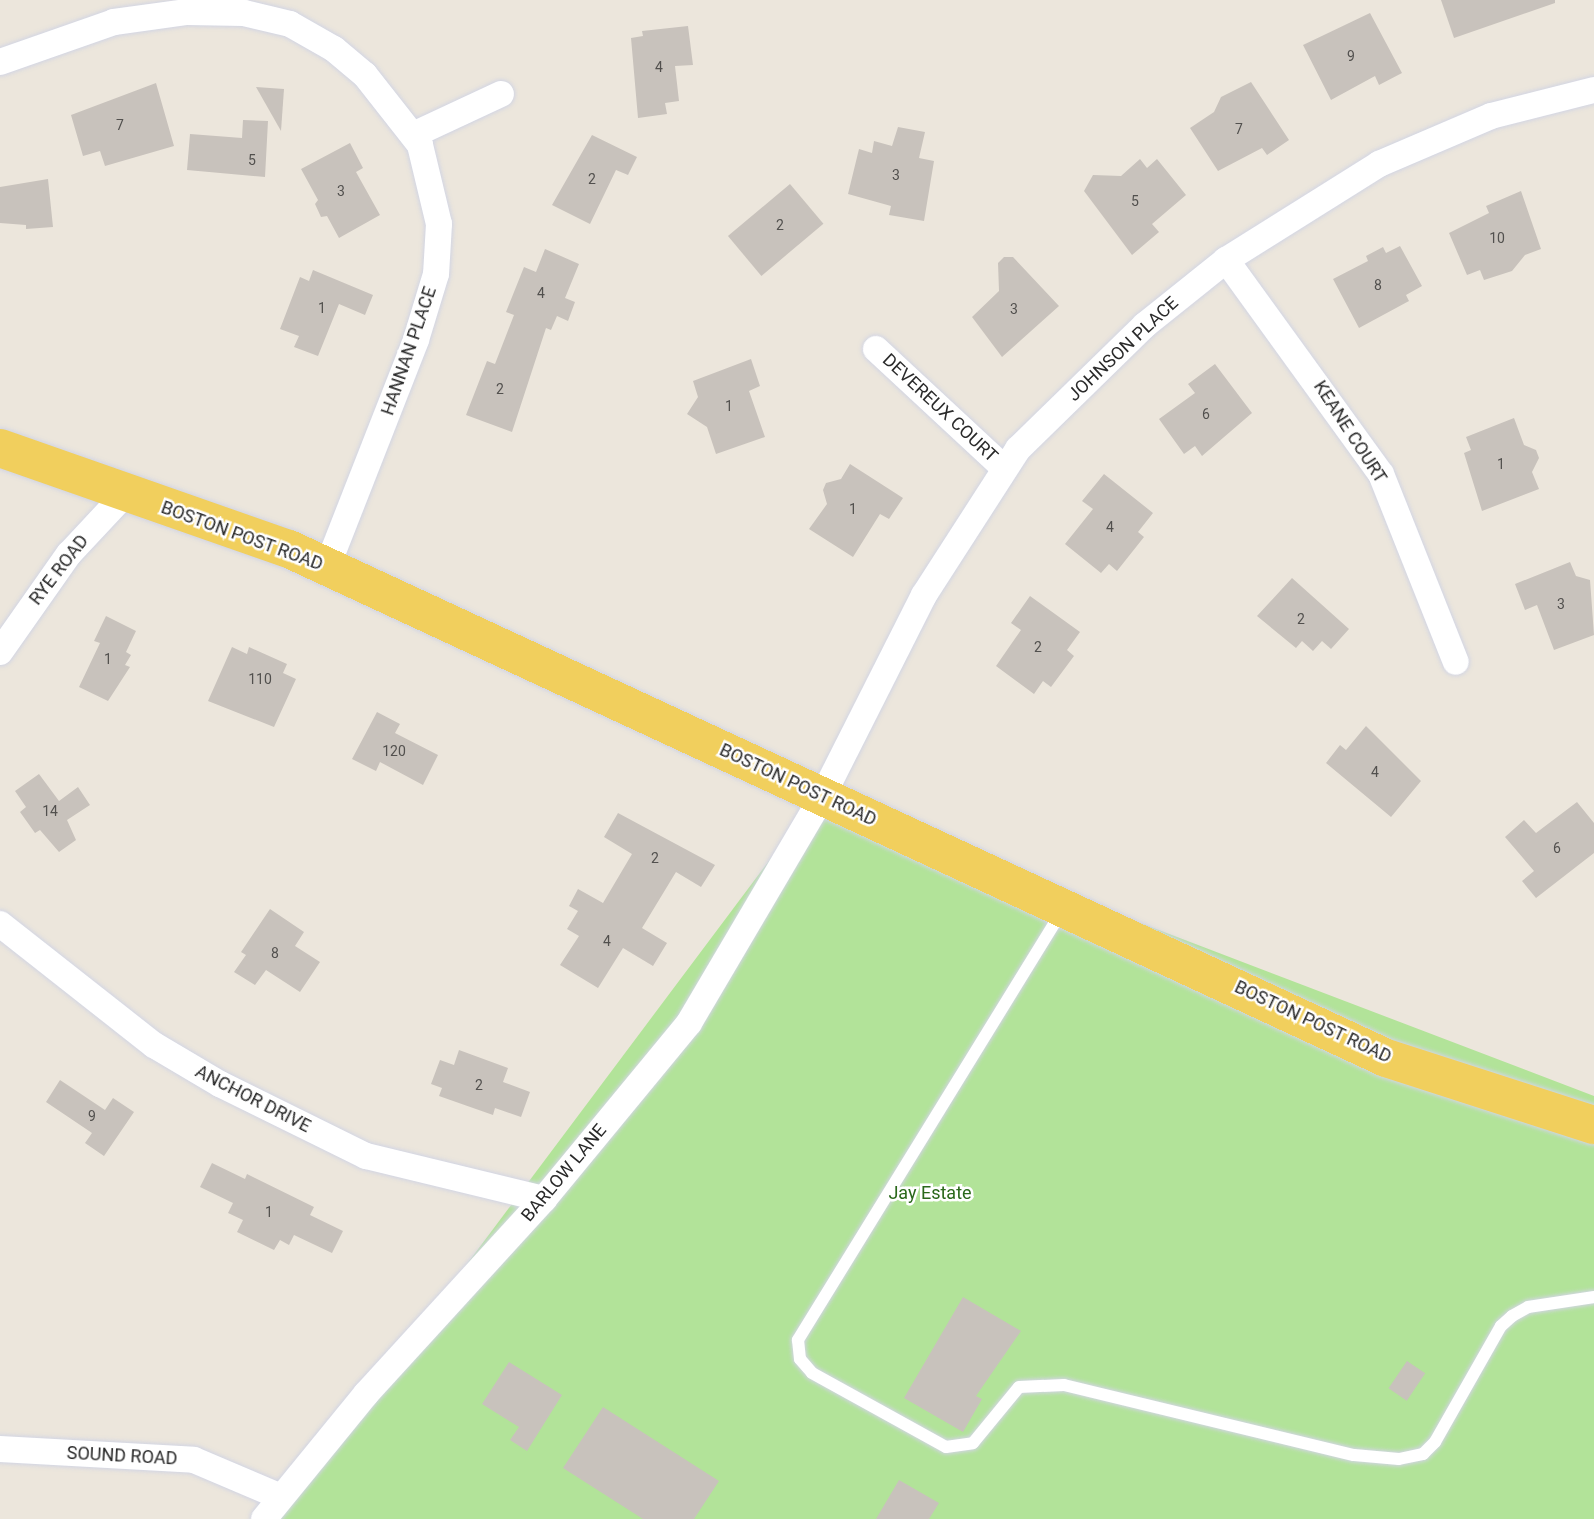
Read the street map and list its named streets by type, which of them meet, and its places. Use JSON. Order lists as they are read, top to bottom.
{
  "streets": {
    "main road": ["BOSTON POST ROAD"],
    "street": [
      "JOHNSON PLACE",
      "HANNAN PLACE",
      "DEVEREUX COURT",
      "KEANE COURT",
      "RYE ROAD",
      "ANCHOR DRIVE",
      "BARLOW LANE",
      "SOUND ROAD"
    ]
  },
  "crossings": [
    ["JOHNSON PLACE", "DEVEREUX COURT"],
    ["JOHNSON PLACE", "KEANE COURT"],
    ["JOHNSON PLACE", "BOSTON POST ROAD"],
    ["JOHNSON PLACE", "BARLOW LANE"],
    ["HANNAN PLACE", "BOSTON POST ROAD"],
    ["BOSTON POST ROAD", "RYE ROAD"],
    ["BOSTON POST ROAD", "BARLOW LANE"],
    ["ANCHOR DRIVE", "BARLOW LANE"],
    ["BARLOW LANE", "SOUND ROAD"]
  ],
  "parks": ["Jay Estate"],
  "house_numbers": [
    "9",
    "4",
    "7",
    "7",
    "5",
    "3",
    "2",
    "3",
    "5",
    "2",
    "10",
    "8",
    "4",
    "1",
    "3",
    "2",
    "1",
    "6",
    "1",
    "1",
    "4",
    "3",
    "2",
    "2",
    "1",
    "110",
    "120",
    "4",
    "14",
    "6",
    "2",
    "4",
    "8",
    "2",
    "9",
    "1"
  ]
}
